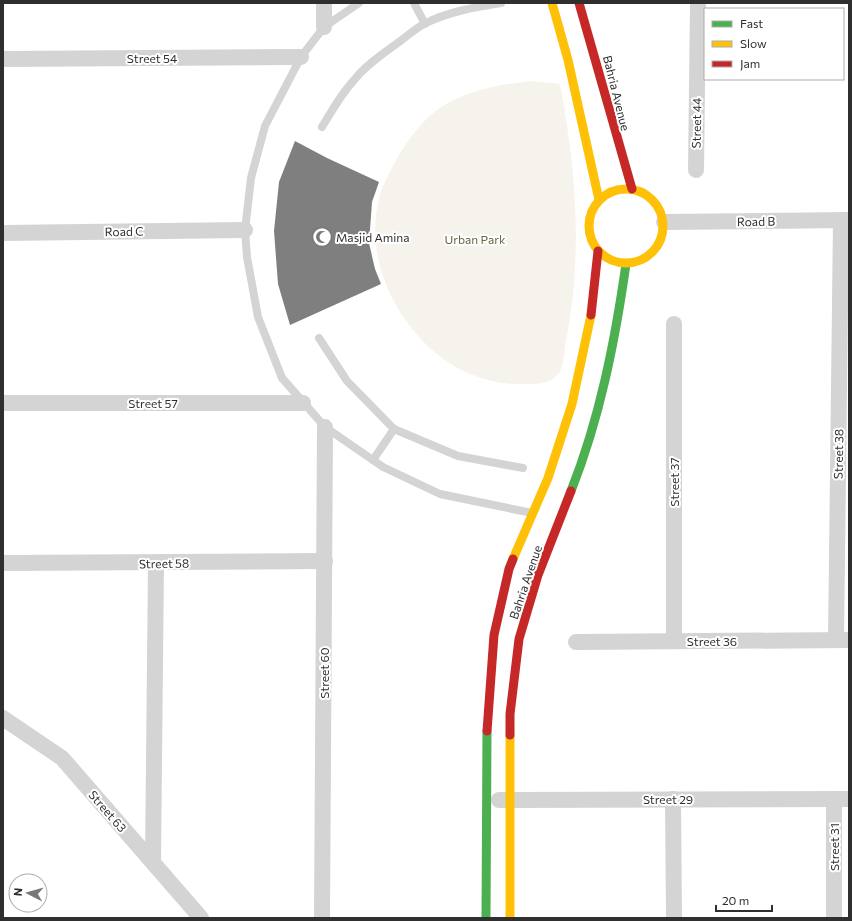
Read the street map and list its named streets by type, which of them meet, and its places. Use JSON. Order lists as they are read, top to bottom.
{
  "streets": {
    "street": [
      "Street 54",
      "Bahria Avenue",
      "Street 44",
      "Road B",
      "Road C",
      "Street 57",
      "Street 38",
      "Street 37",
      "Street 58",
      "Street 36",
      "Street 60",
      "Street 29",
      "Street 63",
      "Street 31"
    ]
  },
  "crossings": [
    ["Bahria Avenue", "Road B"],
    ["Bahria Avenue", "Street 29"],
    ["Road B", "Street 38"],
    ["Street 38", "Street 36"],
    ["Street 37", "Street 36"],
    ["Street 58", "Street 60"],
    ["Street 29", "Street 31"]
  ],
  "parks": ["Urban Park"],
  "places": {
    "mosque": ["Masjid Amina"]
  },
  "legend": ["Fast", "Slow", "Jam"],
  "scale_bar": "20 m",
  "north": "left"
}
